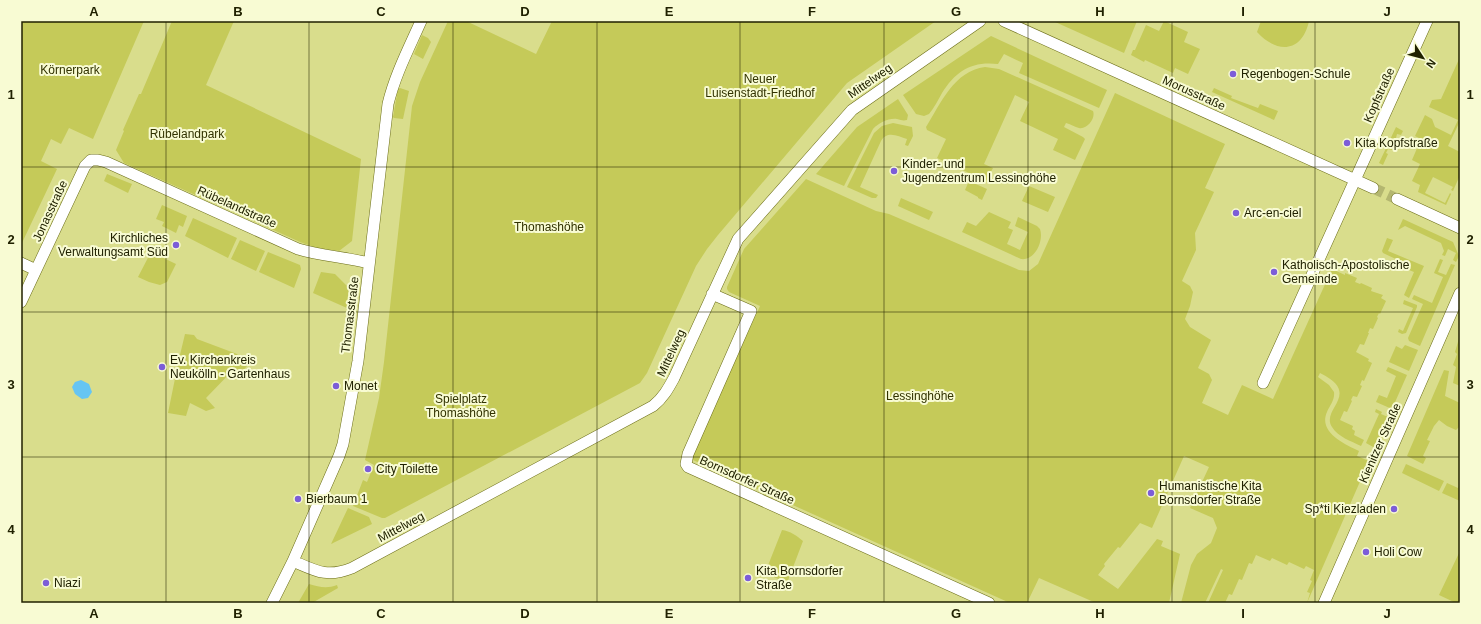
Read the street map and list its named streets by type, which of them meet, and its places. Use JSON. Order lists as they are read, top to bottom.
{
  "streets": {
    "street": [
      "Mittelweg",
      "Morusstraße",
      "Kopfstraße",
      "Rübelandstraße",
      "Jonasstraße",
      "Thomasstraße",
      "Kienitzer Straße",
      "Bornsdorfer Straße"
    ]
  },
  "crossings": [
    ["Mittelweg", "Thomasstraße"],
    ["Mittelweg", "Bornsdorfer Straße"],
    ["Morusstraße", "Kopfstraße"],
    ["Rübelandstraße", "Jonasstraße"],
    ["Rübelandstraße", "Thomasstraße"]
  ],
  "parks": [
    "Körnerpark",
    "Neuer Luisenstadt-Friedhof",
    "Rübelandpark",
    "Thomashöhe",
    "Lessinghöhe",
    "Spielplatz Thomashöhe"
  ],
  "places": [
    "Regenbogen-Schule",
    "Kita Kopfstraße",
    "Kinder- und Jugendzentrum Lessinghöhe",
    "Arc-en-ciel",
    "Kirchliches Verwaltungsamt Süd",
    "Katholisch-Apostolische Gemeinde",
    "Ev. Kirchenkreis Neukölln - Gartenhaus",
    "Monet",
    "City Toilette",
    "Humanistische Kita Bornsdorfer Straße",
    "Bierbaum 1",
    "Sp*ti Kiezladen",
    "Holi Cow",
    "Kita Bornsdorfer Straße",
    "Niazi"
  ],
  "north": "bottom right",
  "grid": {
    "columns": [
      "A",
      "B",
      "C",
      "D",
      "E",
      "F",
      "G",
      "H",
      "I",
      "J"
    ],
    "rows": [
      "1",
      "2",
      "3",
      "4"
    ]
  }
}
